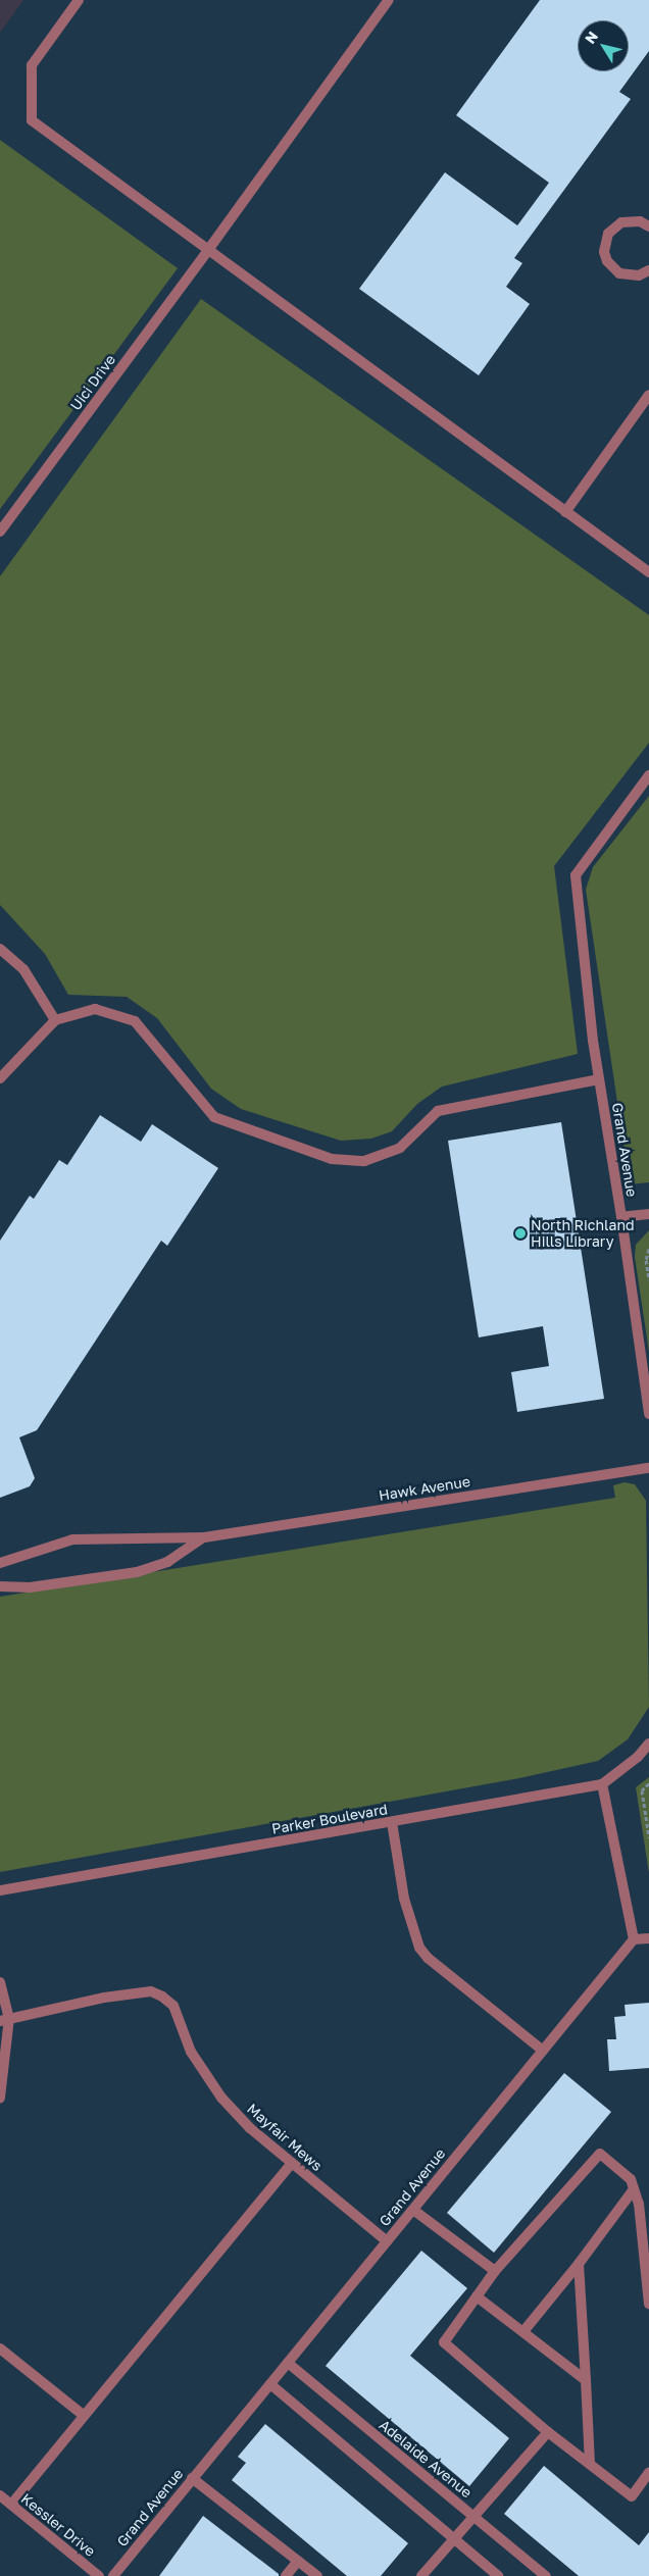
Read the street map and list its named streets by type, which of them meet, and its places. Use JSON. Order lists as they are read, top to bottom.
{
  "streets": {
    "street": [
      "Uici Drive",
      "Grand Avenue",
      "Hawk Avenue",
      "Parker Boulevard",
      "Mayfair Mews",
      "Adelaide Avenue",
      "Kessler Drive"
    ]
  },
  "crossings": [
    ["Grand Avenue", "Mayfair Mews"],
    ["Grand Avenue", "Adelaide Avenue"]
  ],
  "places": ["North Richland Hills Library"],
  "north": "top left"
}
